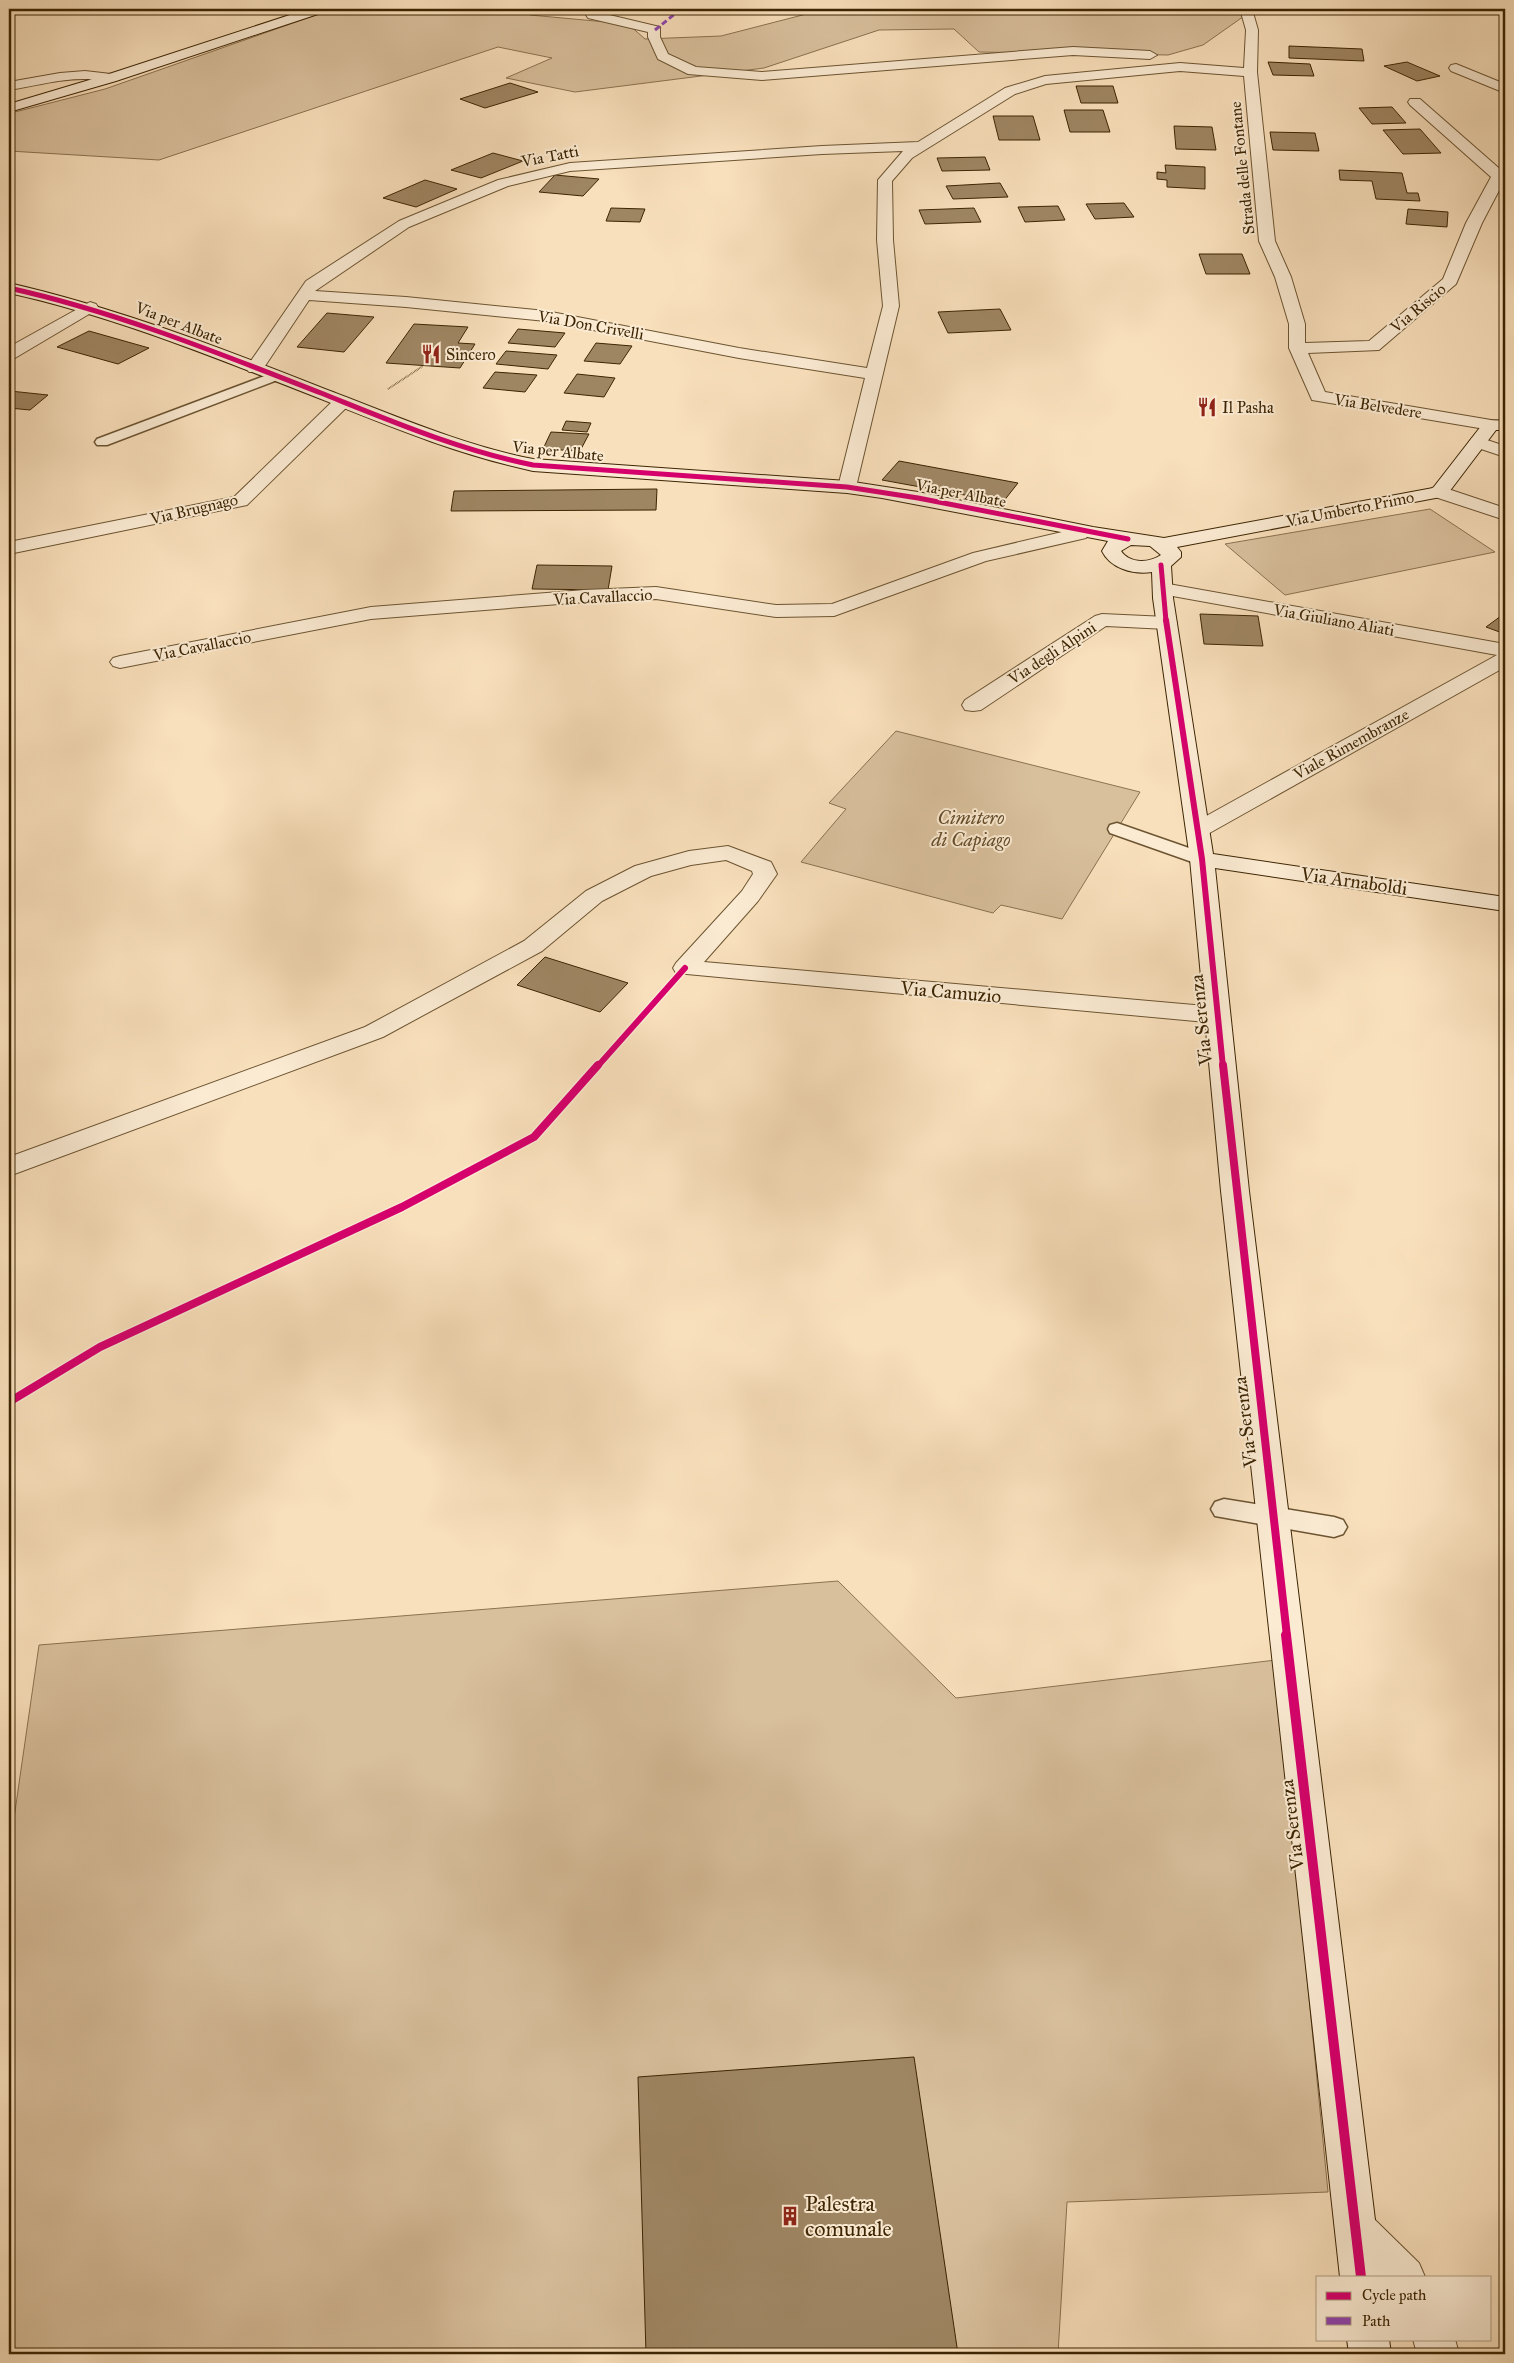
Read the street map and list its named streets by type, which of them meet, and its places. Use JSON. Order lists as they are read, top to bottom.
{
  "streets": {
    "street": [
      "Via Tatti",
      "Strada delle Fontane",
      "Via Riscio",
      "Via per Albate",
      "Via Don Crivelli",
      "Via Belvedere",
      "Via Brugnago",
      "Via Umberto Primo",
      "Via Cavallaccio",
      "Via Giuliano Aliati",
      "Via degli Alpini",
      "Viale Rimembranze",
      "Via Arnaboldi",
      "Via Camuzio",
      "Via Serenza"
    ]
  },
  "crossings": [
    ["Via Tatti", "Via per Albate"],
    ["Via Tatti", "Via Don Crivelli"],
    ["Strada delle Fontane", "Via Riscio"],
    ["Strada delle Fontane", "Via Belvedere"],
    ["Via Riscio", "Via Belvedere"],
    ["Via per Albate", "Via Brugnago"],
    ["Via per Albate", "Via Umberto Primo"],
    ["Via per Albate", "Via Cavallaccio"],
    ["Via Belvedere", "Via Umberto Primo"],
    ["Via Giuliano Aliati", "Via degli Alpini"],
    ["Via Giuliano Aliati", "Via Serenza"],
    ["Via degli Alpini", "Via Serenza"],
    ["Viale Rimembranze", "Via Arnaboldi"],
    ["Viale Rimembranze", "Via Serenza"],
    ["Via Arnaboldi", "Via Serenza"],
    ["Via Camuzio", "Via Serenza"]
  ],
  "parks": ["Cimitero di Capiago"],
  "places": {
    "restaurant": ["Sincero", "Il Pasha"],
    "building": ["Palestra comunale"]
  },
  "legend": ["Cycle path", "Path"]
}
